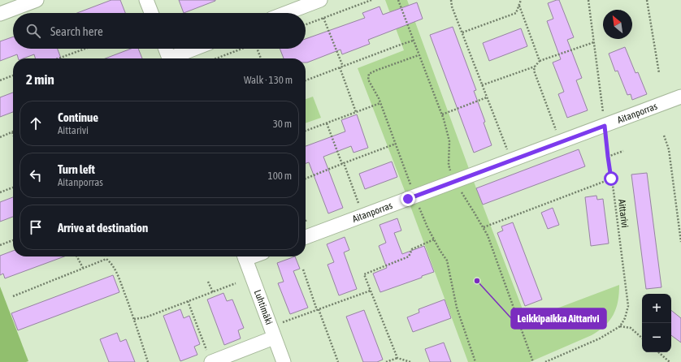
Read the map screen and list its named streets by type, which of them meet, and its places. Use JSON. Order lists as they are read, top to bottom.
{
  "streets": {
    "street": ["Aitanporras", "Luhtimäki"],
    "path": ["Aittarivi"]
  },
  "crossings": [
    ["Aitanporras", "Aittarivi"]
  ],
  "places": ["Leikkipaikka Aittarivi"],
  "north": "top left",
  "page": {
    "search": "Search here",
    "heading": ["2 min", "Walk · 130 m"],
    "list": [
      ["Continue", "Aittarivi", "30 m"],
      ["Turn left", "Aitanporras", "100 m"],
      "Arrive at destination"
    ],
    "map_buttons": ["+", "−"]
  }
}
